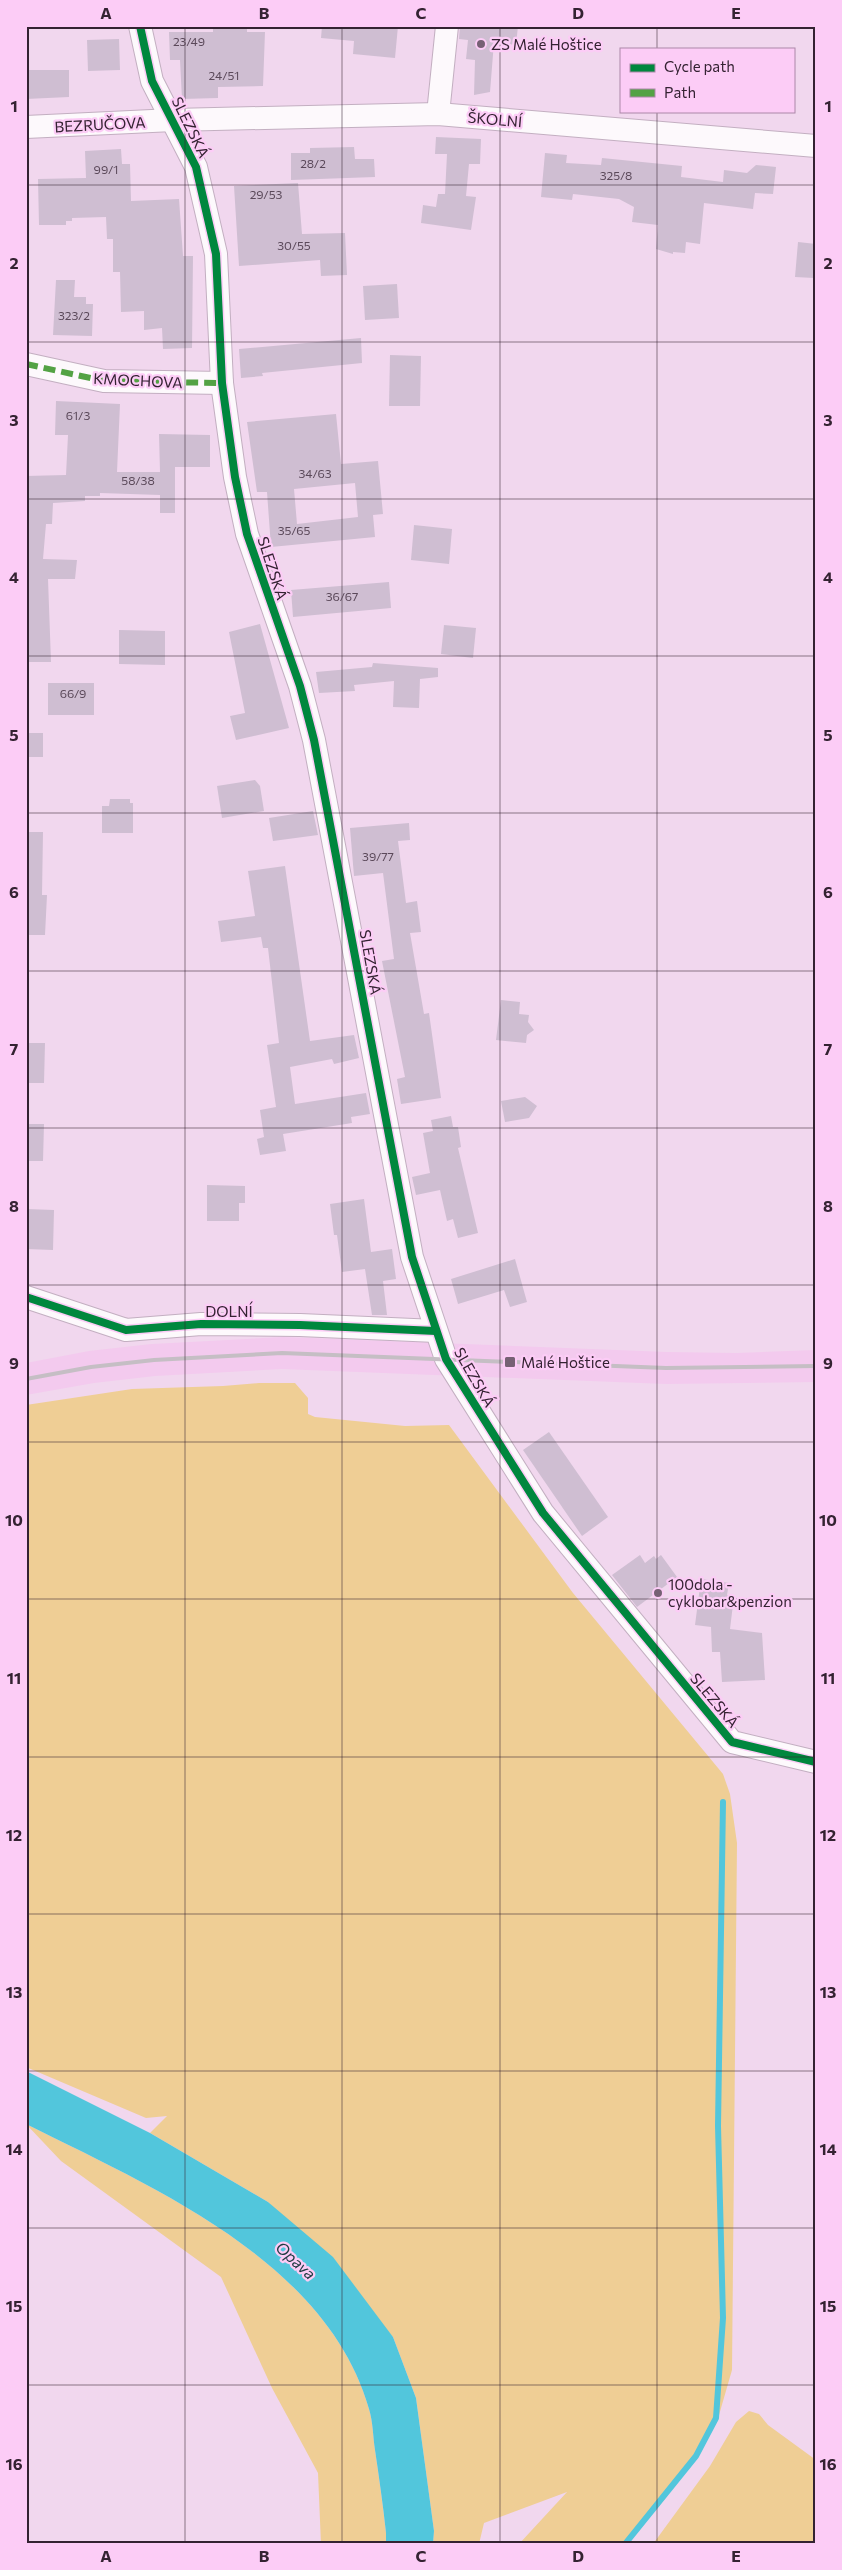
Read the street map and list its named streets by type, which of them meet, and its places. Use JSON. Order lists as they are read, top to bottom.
{
  "streets": {
    "street": [
      "ŠKOLNÍ",
      "BEZRUČOVA",
      "SLEZSKÁ",
      "KMOCHOVA",
      "DOLNÍ"
    ]
  },
  "crossings": [
    ["ŠKOLNÍ", "BEZRUČOVA"],
    ["ŠKOLNÍ", "SLEZSKÁ"],
    ["BEZRUČOVA", "SLEZSKÁ"],
    ["SLEZSKÁ", "KMOCHOVA"],
    ["SLEZSKÁ", "DOLNÍ"]
  ],
  "water": ["Opava"],
  "places": {
    "other": ["ZS Malé Hoštice", "100dola - cyklobar&penzion"],
    "transit": ["Malé Hoštice"]
  },
  "house_numbers": [
    "23/49",
    "24/51",
    "28/2",
    "99/1",
    "325/8",
    "29/53",
    "30/55",
    "323/2",
    "61/3",
    "34/63",
    "58/38",
    "35/65",
    "36/67",
    "66/9",
    "39/77"
  ],
  "legend": ["Cycle path", "Path"],
  "grid": {
    "columns": [
      "A",
      "B",
      "C",
      "D",
      "E"
    ],
    "rows": [
      "1",
      "2",
      "3",
      "4",
      "5",
      "6",
      "7",
      "8",
      "9",
      "10",
      "11",
      "12",
      "13",
      "14",
      "15",
      "16"
    ]
  }
}
